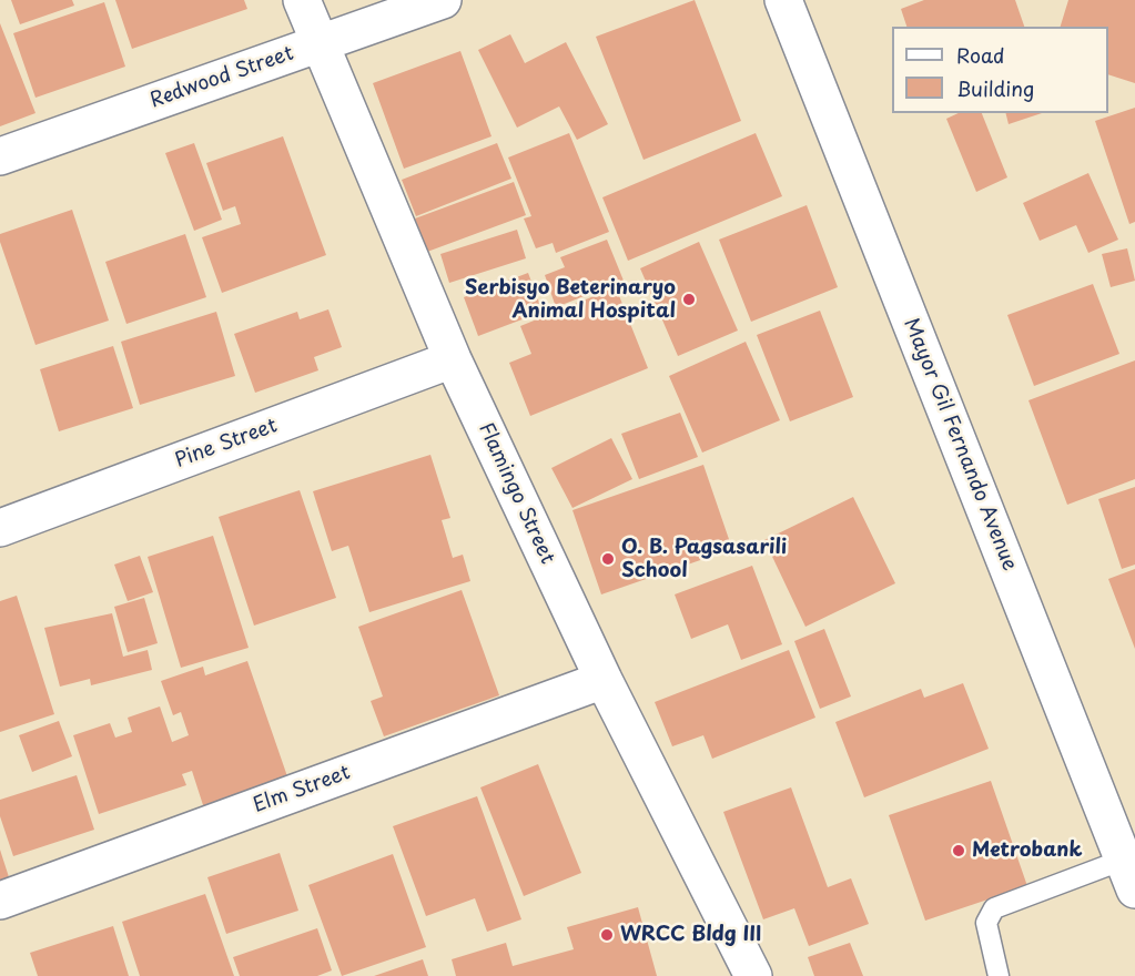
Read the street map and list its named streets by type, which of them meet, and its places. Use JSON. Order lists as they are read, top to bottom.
{
  "streets": {
    "street": [
      "Redwood Street",
      "Pine Street",
      "Mayor Gil Fernando Avenue",
      "Flamingo Street",
      "Elm Street"
    ]
  },
  "crossings": [
    ["Redwood Street", "Flamingo Street"],
    ["Pine Street", "Flamingo Street"],
    ["Flamingo Street", "Elm Street"]
  ],
  "places": [
    "Serbisyo Beterinaryo Animal Hospital",
    "O. B. Pagsasarili School",
    "Metrobank",
    "WRCC Bldg III"
  ],
  "legend": ["Road", "Building"]
}
